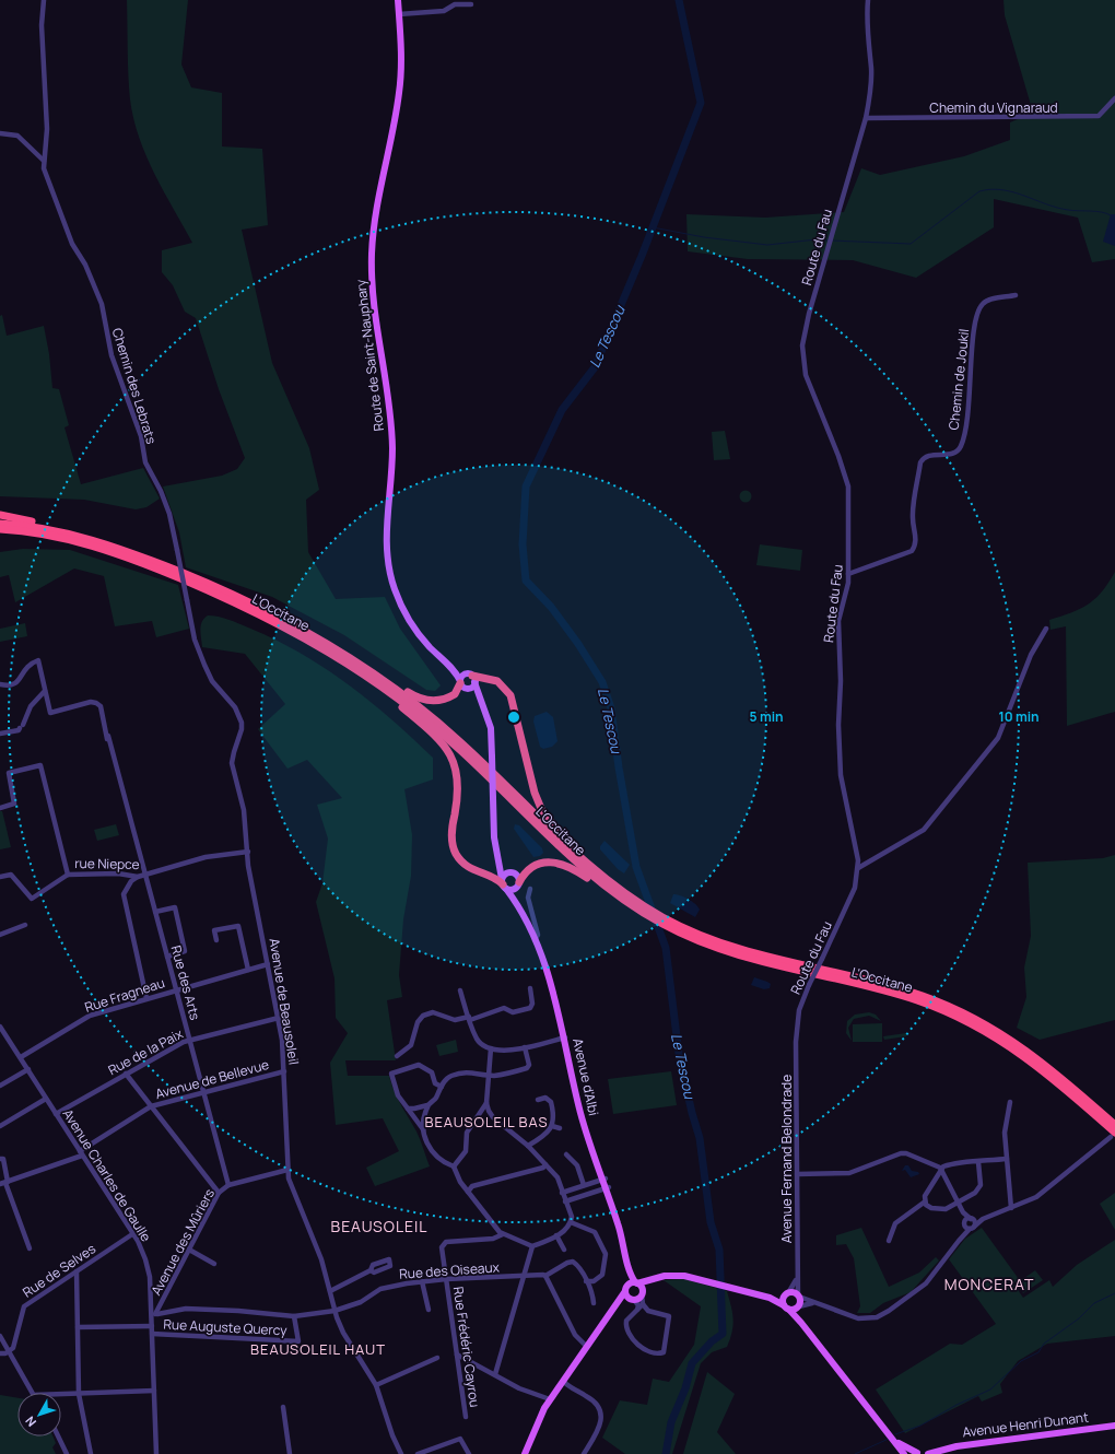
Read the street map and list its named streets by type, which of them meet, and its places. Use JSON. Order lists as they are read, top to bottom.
{
  "streets": {
    "highway": ["L'Occitane"],
    "main road": ["Route de Saint-Nauphary", "Avenue d'Albi", "Avenue Henri Dunant"],
    "street": [
      "Chemin du Vignaraud",
      "Route du Fau",
      "Chemin de Joukil",
      "Chemin des Lebrats",
      "rue Niepce",
      "Rue des Arts",
      "Rue Fragneau",
      "Avenue de Beausoleil",
      "Rue de la Paix",
      "Avenue de Bellevue",
      "Avenue Fernand Belondrade",
      "Avenue Charles de Gaulle",
      "Avenue des Mûriers",
      "Rue de Selves",
      "Rue des Oiseaux",
      "Rue Auguste Quercy",
      "Rue Frédéric Cayrou"
    ]
  },
  "crossings": [
    ["Chemin du Vignaraud", "Route du Fau"],
    ["Route du Fau", "Chemin de Joukil"],
    ["Route du Fau", "Avenue Fernand Belondrade"],
    ["Chemin des Lebrats", "Avenue de Beausoleil"],
    ["rue Niepce", "Rue des Arts"],
    ["rue Niepce", "Avenue de Beausoleil"],
    ["Rue des Arts", "Rue Fragneau"],
    ["Rue des Arts", "Rue de la Paix"],
    ["Rue des Arts", "Avenue de Bellevue"],
    ["Rue des Arts", "Avenue des Mûriers"],
    ["Rue Fragneau", "Avenue de Beausoleil"],
    ["Rue Fragneau", "Avenue Charles de Gaulle"],
    ["Avenue de Beausoleil", "Rue de la Paix"],
    ["Avenue de Beausoleil", "Avenue de Bellevue"],
    ["Avenue de Beausoleil", "Avenue des Mûriers"],
    ["Avenue de Beausoleil", "Rue des Oiseaux"],
    ["Rue de la Paix", "Avenue Charles de Gaulle"],
    ["Avenue de Bellevue", "Avenue Charles de Gaulle"],
    ["Avenue Charles de Gaulle", "Avenue des Mûriers"],
    ["Avenue Charles de Gaulle", "Rue de Selves"],
    ["Avenue Charles de Gaulle", "Rue des Oiseaux"],
    ["Avenue Charles de Gaulle", "Rue Auguste Quercy"],
    ["Avenue des Mûriers", "Rue des Oiseaux"],
    ["Rue des Oiseaux", "Rue Auguste Quercy"],
    ["Rue des Oiseaux", "Rue Frédéric Cayrou"]
  ],
  "districts": [
    "BEAUSOLEIL BAS",
    "BEAUSOLEIL",
    "MONCERAT",
    "BEAUSOLEIL HAUT"
  ],
  "water": ["Le Tescou"],
  "north": "bottom left",
  "rings": ["5 min", "10 min"]
}
